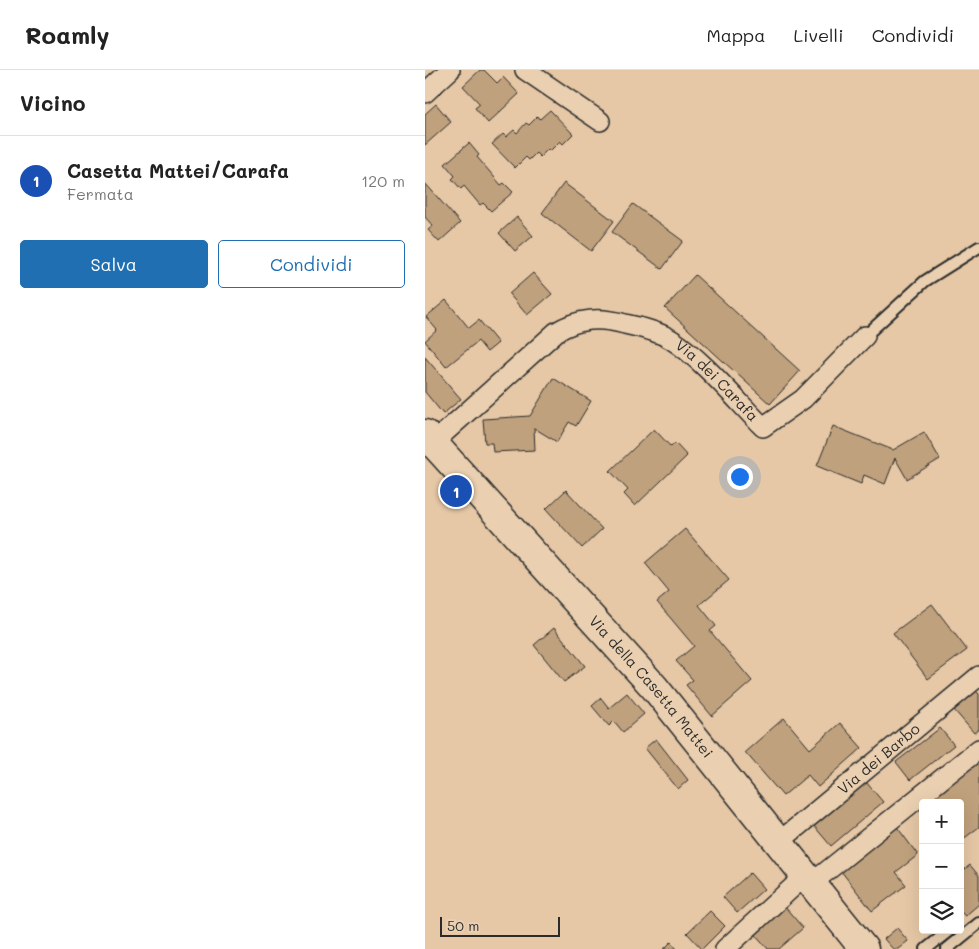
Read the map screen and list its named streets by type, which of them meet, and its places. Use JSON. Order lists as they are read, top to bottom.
{
  "streets": {
    "main road": ["Via della Casetta Mattei"],
    "street": ["Via dei Carafa", "Via dei Barbo"]
  },
  "crossings": [
    ["Via dei Carafa", "Via della Casetta Mattei"],
    ["Via della Casetta Mattei", "Via dei Barbo"]
  ],
  "scale_bar": "50 m",
  "page": {
    "header": "Roamly",
    "nav": ["Mappa", "Livelli", "Condividi"],
    "heading": "Vicino",
    "list": [
      {
        "mark": "1",
        "name": "Casetta Mattei/Carafa",
        "note": "Fermata",
        "value": "120 m"
      }
    ],
    "buttons": ["Salva", "Condividi"],
    "pins": "1",
    "map_buttons": ["+", "−"],
    "scale": "50 m"
  }
}
